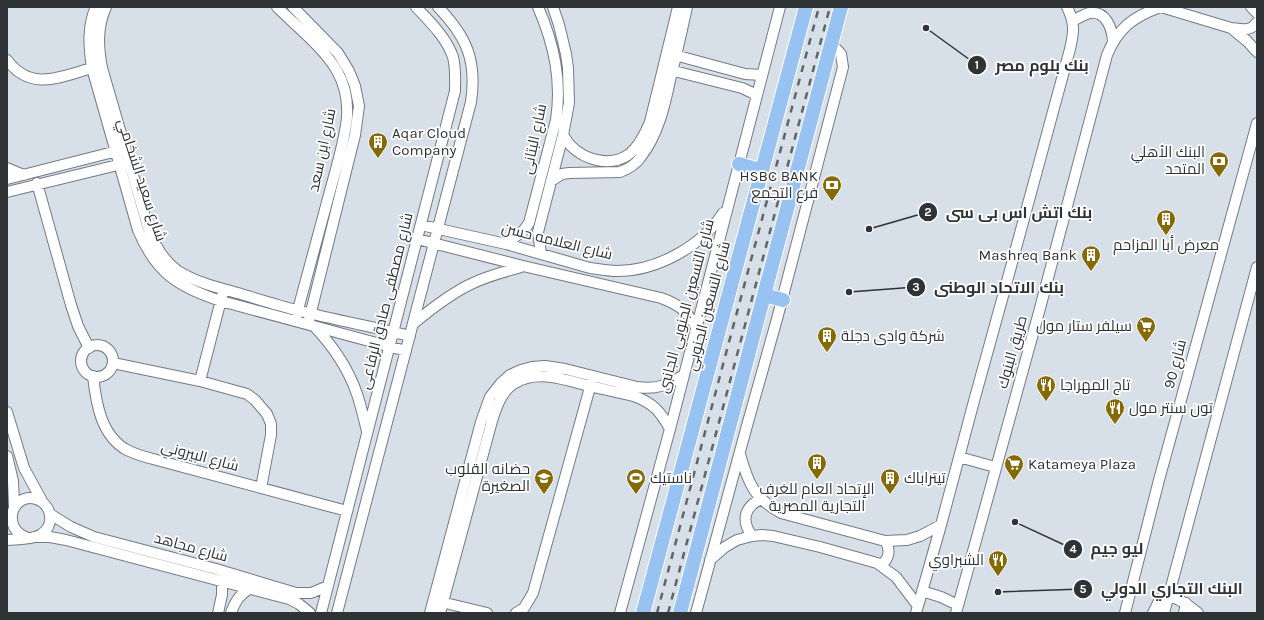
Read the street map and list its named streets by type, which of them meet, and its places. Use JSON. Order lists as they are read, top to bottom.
{
  "streets": {
    "highway": ["شارع التسعين الجنوبي"],
    "street": [
      "شارع البتانى",
      "شارع ابن سعد",
      "شارع سعيد الشخامي",
      "شارع العلامه حسن",
      "شارع مصطفى صادق الرفاعى",
      "شارع التسعين الجنوبي الجانبى",
      "طريق البنوك",
      "شارع 90",
      "شارع البيروني",
      "شارع مجاهد"
    ]
  },
  "crossings": [
    ["شارع البتانى", "شارع العلامه حسن"],
    ["شارع ابن سعد", "شارع سعيد الشخامي"],
    ["شارع سعيد الشخامي", "شارع مصطفى صادق الرفاعى"],
    ["شارع العلامه حسن", "شارع مصطفى صادق الرفاعى"],
    ["شارع العلامه حسن", "شارع التسعين الجنوبي الجانبى"],
    ["شارع مصطفى صادق الرفاعى", "شارع البيروني"],
    ["شارع مصطفى صادق الرفاعى", "شارع مجاهد"]
  ],
  "places": {
    "other": [
      "بنك بلوم مصر",
      "بنك اتش اس بى سى",
      "بنك الاتحاد الوطنى",
      "ليو جيم",
      "البنك التجاري الدولي"
    ],
    "building": [
      "Aqar Cloud Company",
      "معرض أبا المزاحم",
      "Mashreq Bank",
      "شركة وادى دجلة",
      "الإتحاد العام للغرف التجارية المصرية",
      "تيتراباك"
    ],
    "bank": ["البنك الأهلي المتحد", "HSBC BANK فرع التجمع"],
    "supermarket": ["سيلفر ستار مول", "Katameya Plaza"],
    "restaurant": ["تاج المهراجا", "تون سنتر مول", "الشبراوي"],
    "school or university": ["حضانه القلوب الصغيرة"],
    "sports": ["ناستيك"]
  }
}
